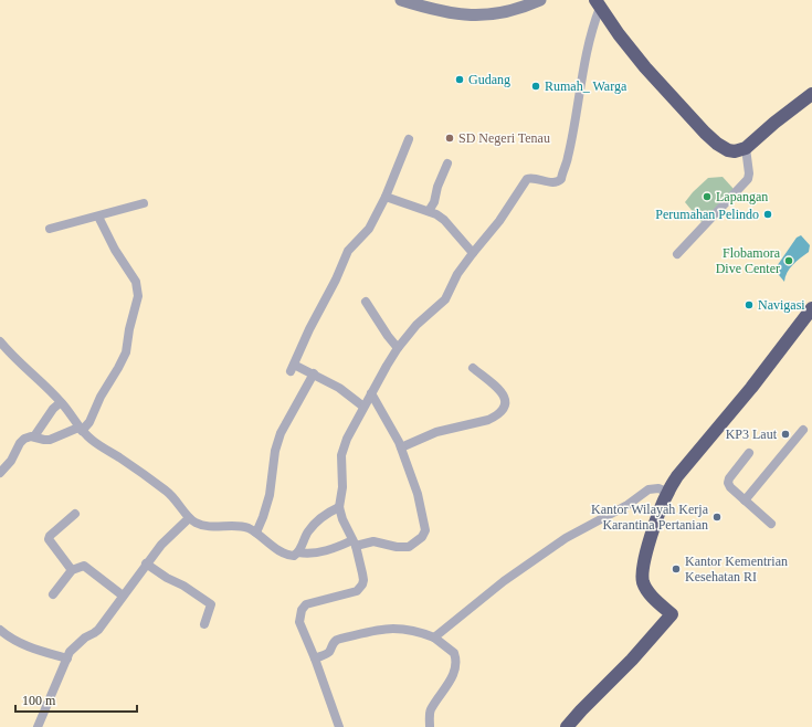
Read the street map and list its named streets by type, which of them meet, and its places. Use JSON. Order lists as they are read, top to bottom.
{
  "places": [
    "Gudang",
    "Rumah_ Warga",
    "SD Negeri Tenau",
    "Lapangan",
    "Perumahan Pelindo",
    "Flobamora Dive Center",
    "Navigasi",
    "KP3 Laut",
    "Kantor Wilayah Kerja Karantina Pertanian",
    "Kantor Kementrian Kesehatan RI"
  ],
  "scale_bar": "100 m"
}
